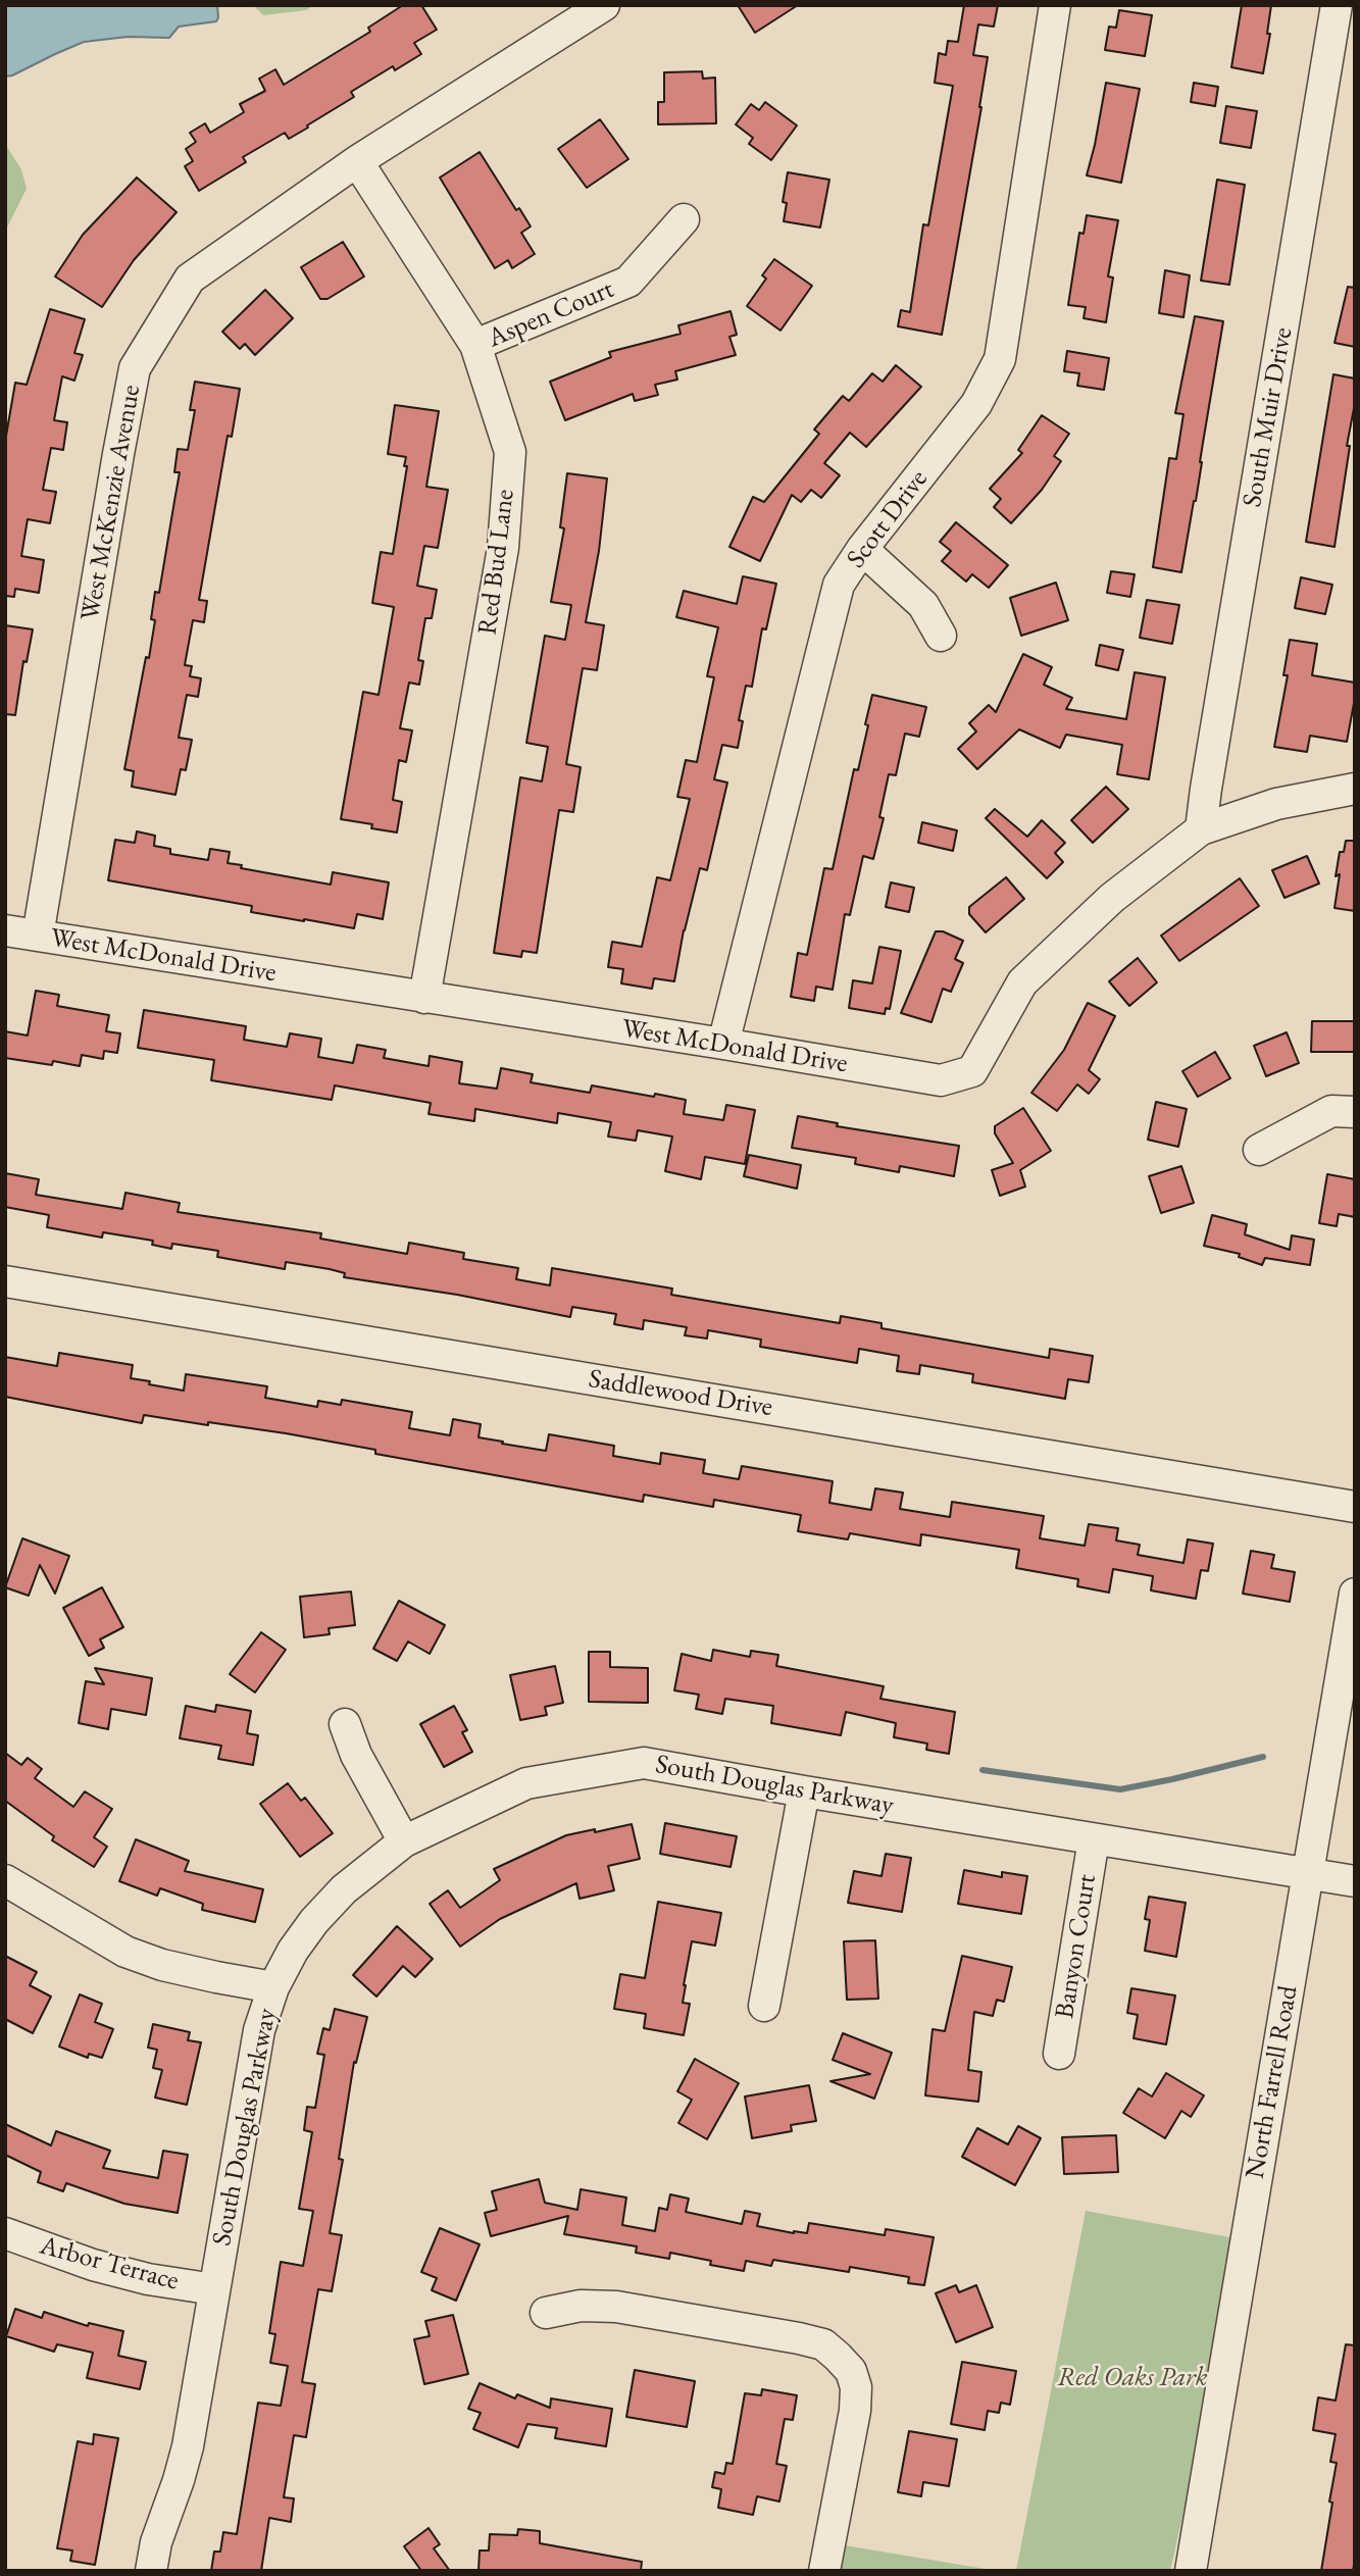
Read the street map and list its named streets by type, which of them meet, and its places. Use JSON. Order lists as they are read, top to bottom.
{
  "streets": {
    "street": [
      "Aspen Court",
      "South Muir Drive",
      "West McKenzie Avenue",
      "Scott Drive",
      "Red Bud Lane",
      "West McDonald Drive",
      "Saddlewood Drive",
      "South Douglas Parkway",
      "Banyon Court",
      "North Farrell Road",
      "Arbor Terrace"
    ]
  },
  "crossings": [
    ["Aspen Court", "Red Bud Lane"],
    ["South Muir Drive", "West McDonald Drive"],
    ["West McKenzie Avenue", "Red Bud Lane"],
    ["West McKenzie Avenue", "West McDonald Drive"],
    ["Scott Drive", "West McDonald Drive"],
    ["Red Bud Lane", "West McDonald Drive"],
    ["South Douglas Parkway", "Banyon Court"],
    ["South Douglas Parkway", "North Farrell Road"],
    ["South Douglas Parkway", "Arbor Terrace"]
  ],
  "parks": ["Red Oaks Park"]
}
